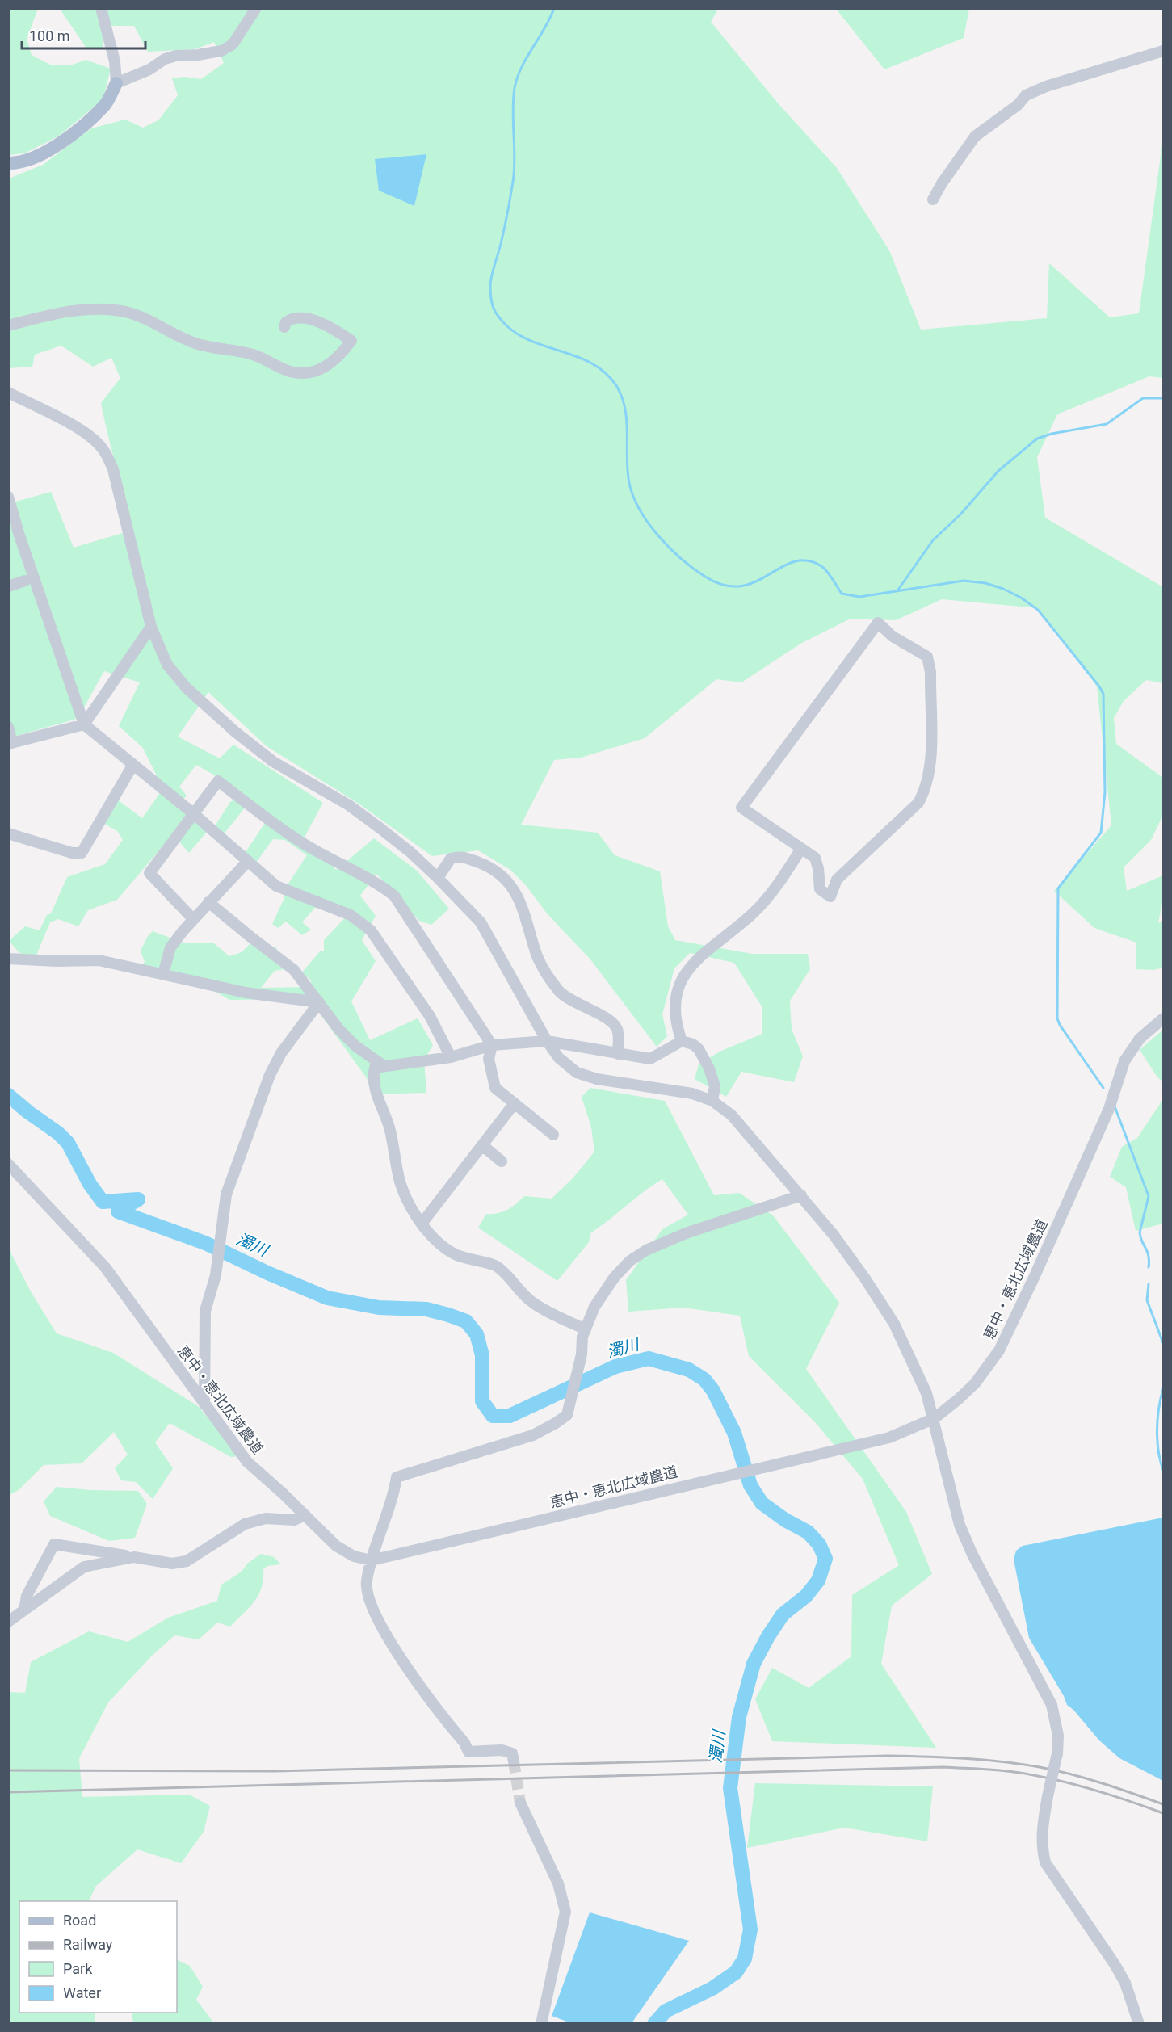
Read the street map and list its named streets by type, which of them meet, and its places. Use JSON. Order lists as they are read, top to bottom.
{
  "streets": {
    "street": ["恵中・恵北広域農道"]
  },
  "water": ["濁川"],
  "legend": [
    "Road",
    "Railway",
    "Park",
    "Water"
  ],
  "scale_bar": "100 m"
}
